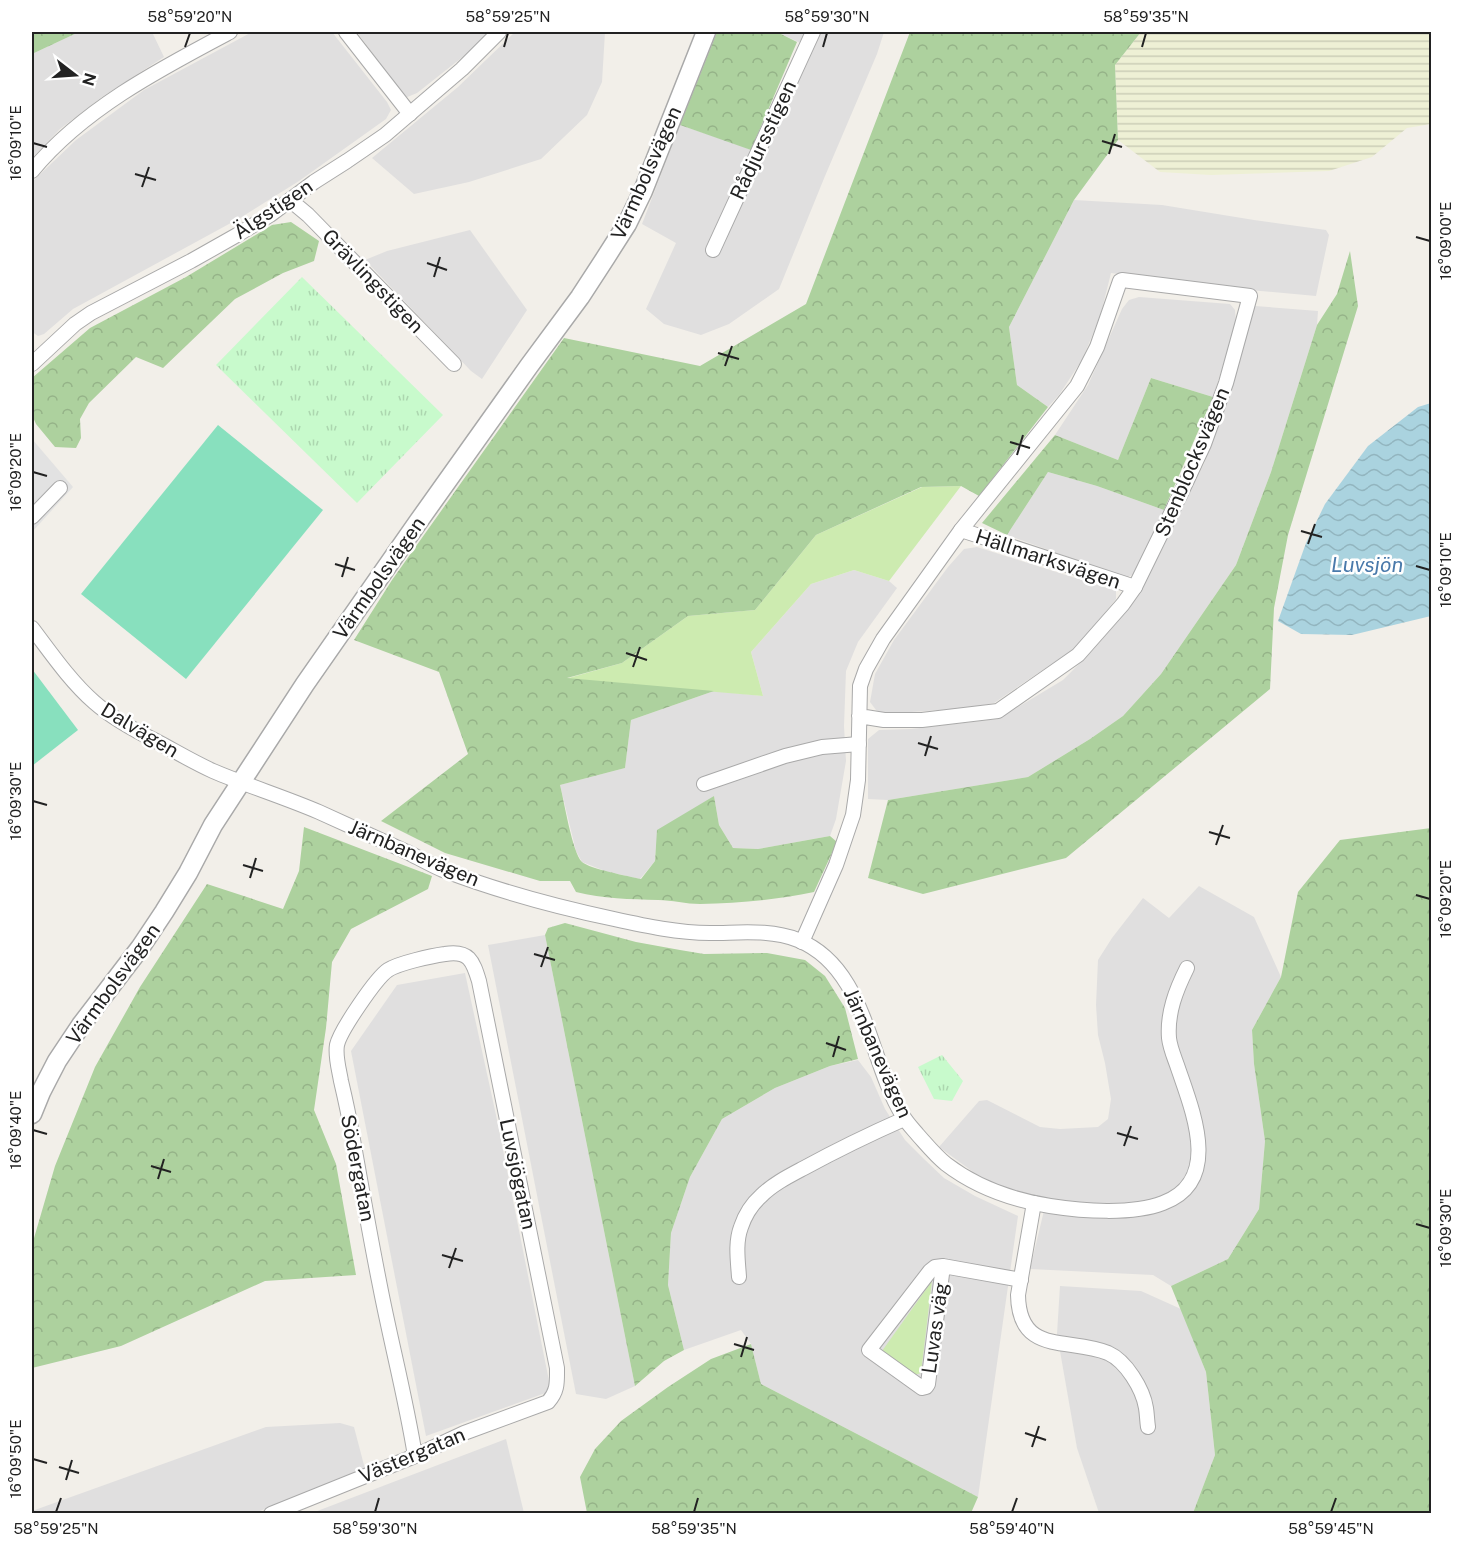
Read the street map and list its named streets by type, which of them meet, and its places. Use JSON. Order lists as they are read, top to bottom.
{
  "streets": {
    "street": [
      "Rådjursstigen",
      "Värmbolsvägen",
      "Älgstigen",
      "Grävlingstigen",
      "Stenblocksvägen",
      "Hällmarksvägen",
      "Dalvägen",
      "Järnbanevägen",
      "Södergatan",
      "Luvsjögatan",
      "Luvas väg",
      "Västergatan"
    ]
  },
  "crossings": [
    ["Värmbolsvägen", "Dalvägen"],
    ["Värmbolsvägen", "Järnbanevägen"],
    ["Älgstigen", "Grävlingstigen"],
    ["Stenblocksvägen", "Hällmarksvägen"],
    ["Stenblocksvägen", "Järnbanevägen"],
    ["Dalvägen", "Järnbanevägen"],
    ["Södergatan", "Luvsjögatan"],
    ["Södergatan", "Västergatan"],
    ["Luvsjögatan", "Västergatan"]
  ],
  "water": ["Luvsjön"],
  "north": "right",
  "coordinates": [
    "58°59'20\"N",
    "58°59'25\"N",
    "58°59'30\"N",
    "58°59'35\"N",
    "16°09'10\"E",
    "16°09'00\"E",
    "16°09'20\"E",
    "16°09'30\"E",
    "16°09'40\"E",
    "16°09'50\"E",
    "58°59'40\"N",
    "58°59'45\"N"
  ]
}
